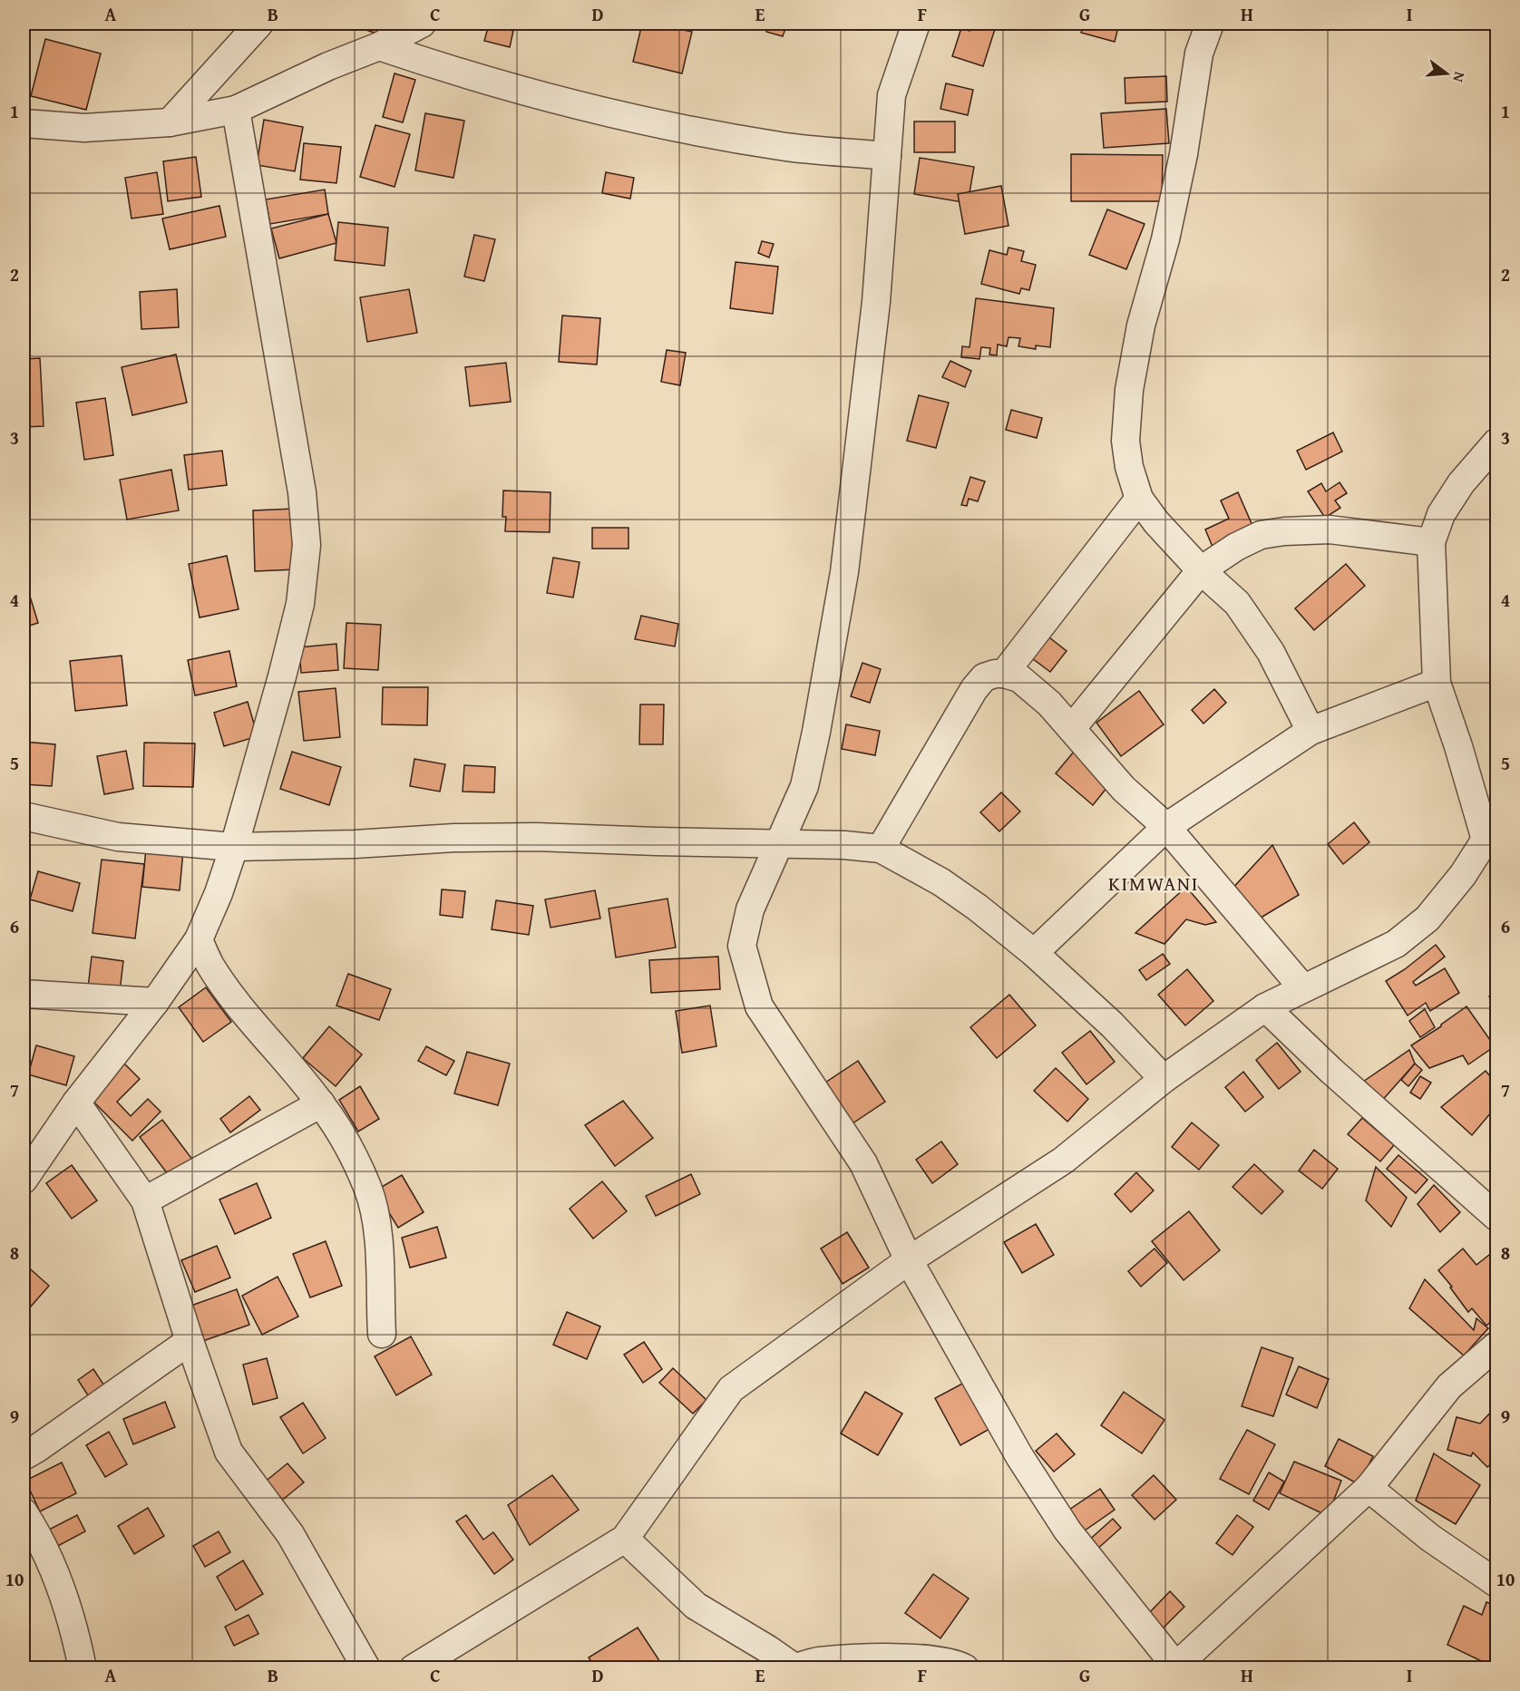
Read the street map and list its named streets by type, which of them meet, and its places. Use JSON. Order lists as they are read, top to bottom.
{
  "districts": ["KIMWANI"],
  "north": "right",
  "grid": {
    "columns": [
      "A",
      "B",
      "C",
      "D",
      "E",
      "F",
      "G",
      "H",
      "I"
    ],
    "rows": [
      "1",
      "2",
      "3",
      "4",
      "5",
      "6",
      "7",
      "8",
      "9",
      "10"
    ]
  }
}
